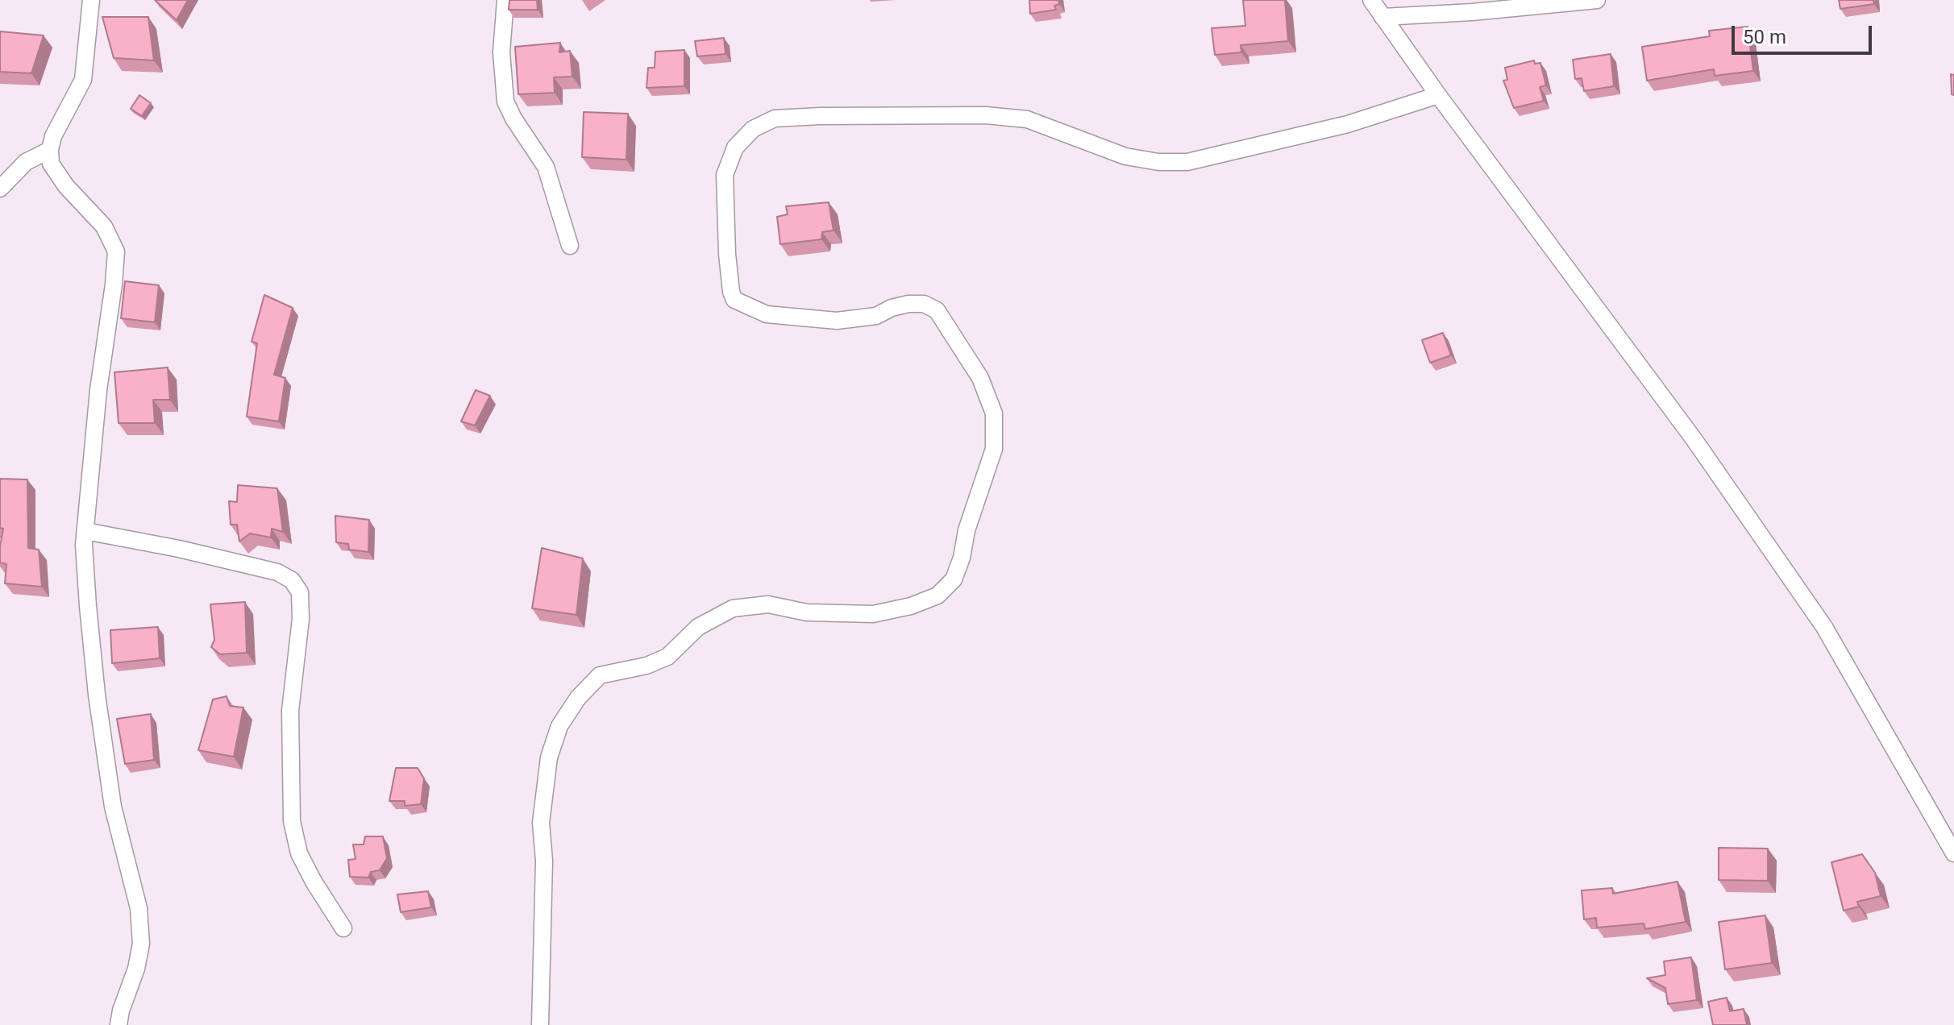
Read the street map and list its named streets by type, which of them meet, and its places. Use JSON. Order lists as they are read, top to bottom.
{
  "scale_bar": "50 m"
}
